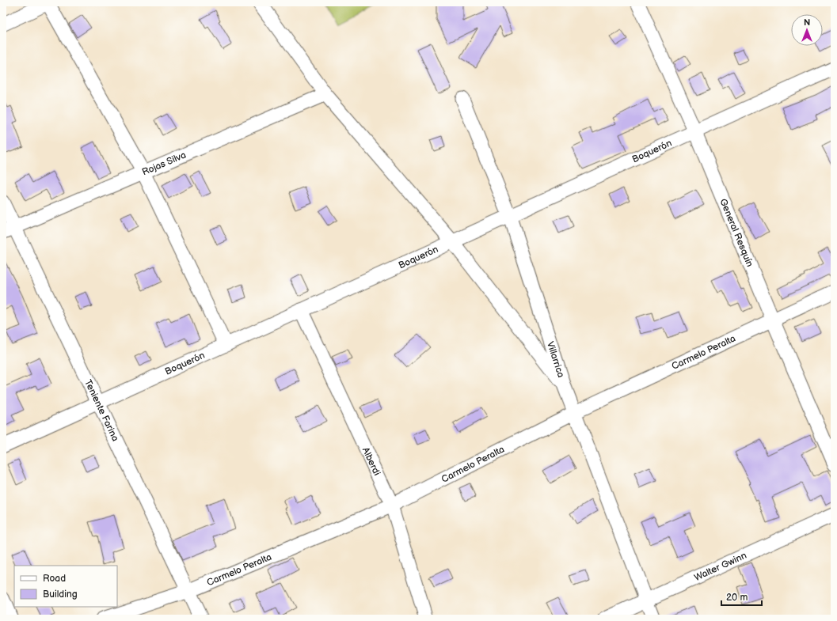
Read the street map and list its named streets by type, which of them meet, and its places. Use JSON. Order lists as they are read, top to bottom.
{
  "streets": {
    "street": [
      "Boquerón",
      "Rojas Silva",
      "General Resquín",
      "Carmelo Peralta",
      "Villarrica",
      "Teniente Farina",
      "Alberdi",
      "Walter Gwinn"
    ]
  },
  "crossings": [
    ["Boquerón", "General Resquín"],
    ["Boquerón", "Villarrica"],
    ["Boquerón", "Teniente Farina"],
    ["Boquerón", "Alberdi"],
    ["Rojas Silva", "Teniente Farina"],
    ["General Resquín", "Carmelo Peralta"],
    ["Carmelo Peralta", "Villarrica"],
    ["Carmelo Peralta", "Teniente Farina"],
    ["Carmelo Peralta", "Alberdi"],
    ["Villarrica", "Walter Gwinn"]
  ],
  "legend": ["Road", "Building"],
  "scale_bar": "20 m",
  "north": "top"
}
